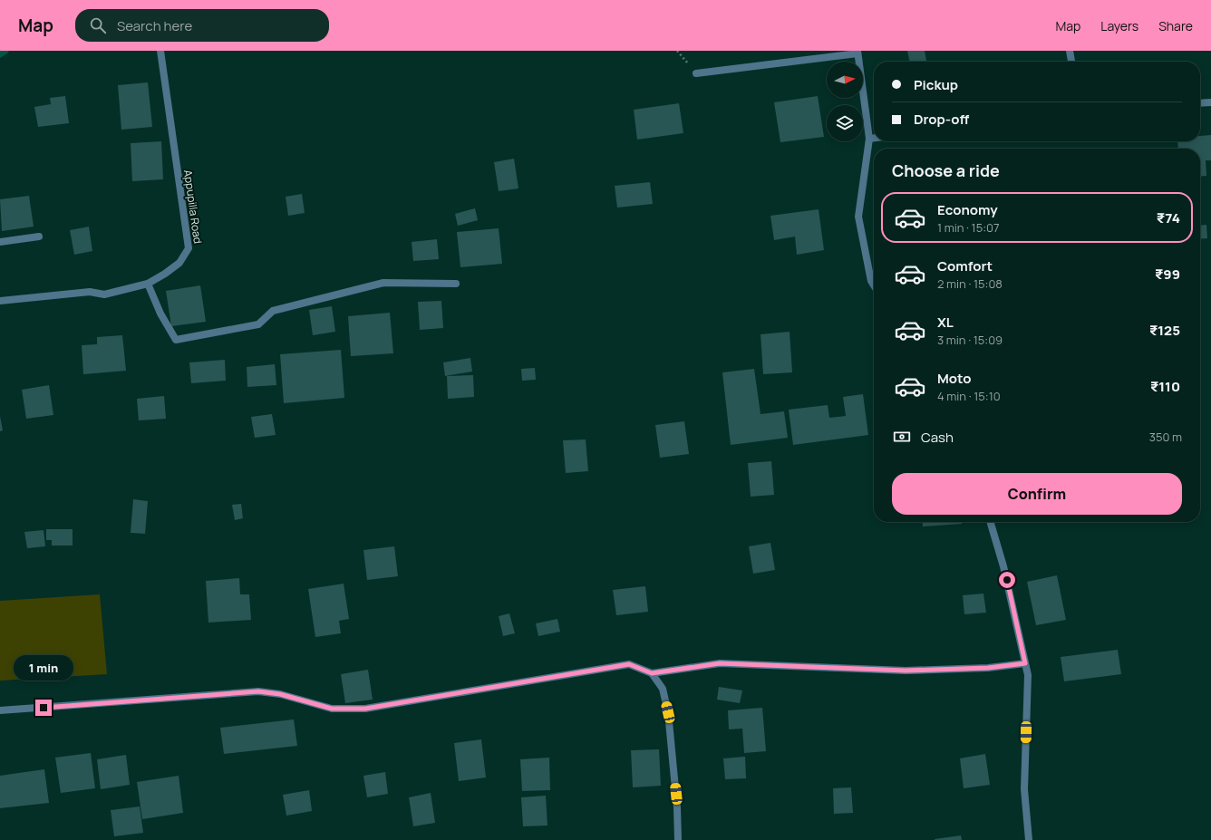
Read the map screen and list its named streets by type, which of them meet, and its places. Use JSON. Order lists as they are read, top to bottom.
{
  "streets": {
    "street": ["Appupilla Road"]
  },
  "north": "right",
  "page": {
    "header": "Map",
    "search": "Search here",
    "nav": ["Map", "Layers", "Share"],
    "banner": ["Pickup", "Drop-off"],
    "heading": "Choose a ride",
    "list": [
      {
        "name": "Economy",
        "note": "1 min · 15:07",
        "value": "₹74"
      },
      {
        "name": "Comfort",
        "note": "2 min · 15:08",
        "value": "₹99"
      },
      {
        "name": "XL",
        "note": "3 min · 15:09",
        "value": "₹125"
      },
      {
        "name": "Moto",
        "note": "4 min · 15:10",
        "value": "₹110"
      }
    ],
    "pay": ["Cash", "350 m"],
    "buttons": "Confirm",
    "bubble": "1 min"
  }
}
